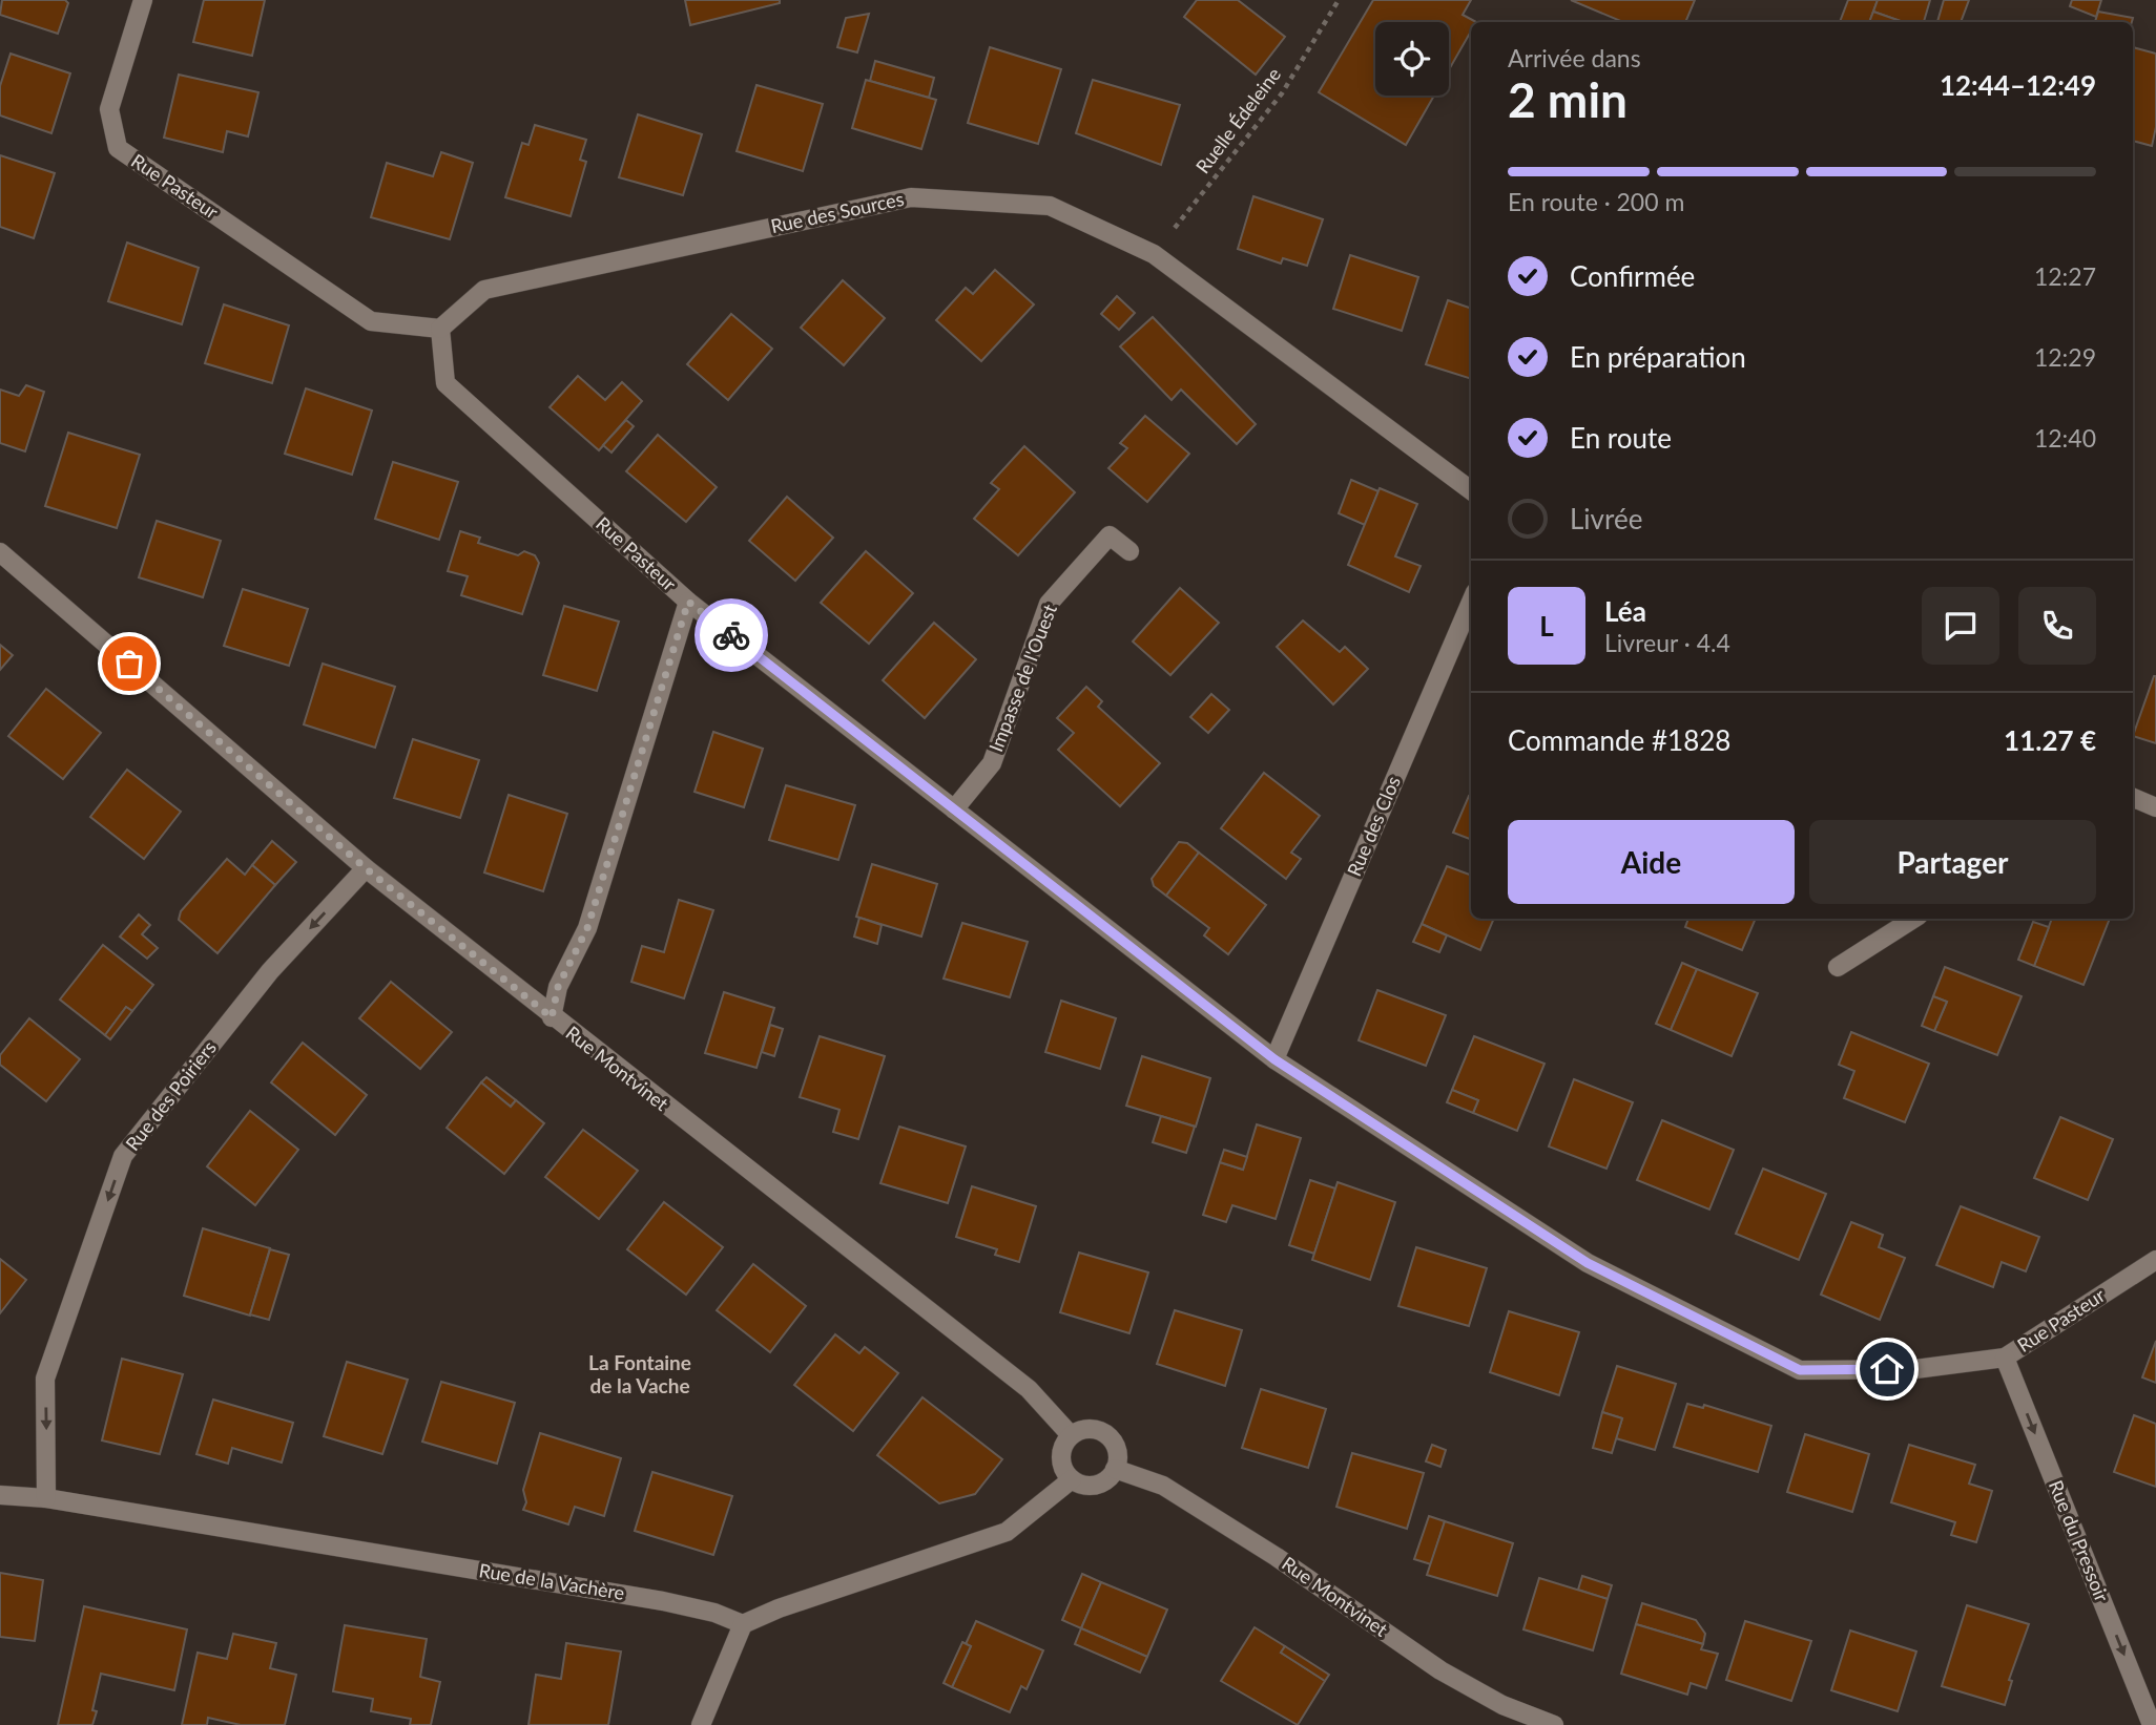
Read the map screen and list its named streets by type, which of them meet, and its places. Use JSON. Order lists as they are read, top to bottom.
{
  "streets": {
    "street": [
      "Rue Pasteur",
      "Rue des Sources",
      "Impasse de l'Ouest",
      "Rue des Clos",
      "Rue Montvinet",
      "Rue des Poiriers",
      "Rue du Pressoir",
      "Rue de la Vachère"
    ],
    "path": ["Ruelle Édeleine"]
  },
  "crossings": [
    ["Ruelle Édeleine", "Rue des Sources"],
    ["Rue Pasteur", "Rue des Sources"],
    ["Rue Pasteur", "Impasse de l'Ouest"],
    ["Rue Pasteur", "Rue des Clos"],
    ["Rue Pasteur", "Rue du Pressoir"],
    ["Rue Montvinet", "Rue des Poiriers"],
    ["Rue des Poiriers", "Rue de la Vachère"]
  ],
  "one_way": ["Rue des Poiriers", "Rue du Pressoir"],
  "districts": ["La Fontaine de la Vache"],
  "page": {
    "heading": ["2 min", "Arrivée dans", "12:44–12:49"],
    "panel": [
      "Léa",
      "Livreur · 4.4",
      "Commande #1828",
      "11.27 €"
    ],
    "bar": "En route · 200 m",
    "list": [
      ["Confirmée", "12:27"],
      ["En préparation", "12:29"],
      ["En route", "12:40"],
      "Livrée"
    ],
    "round": "L",
    "buttons": ["Aide", "Partager"]
  }
}
